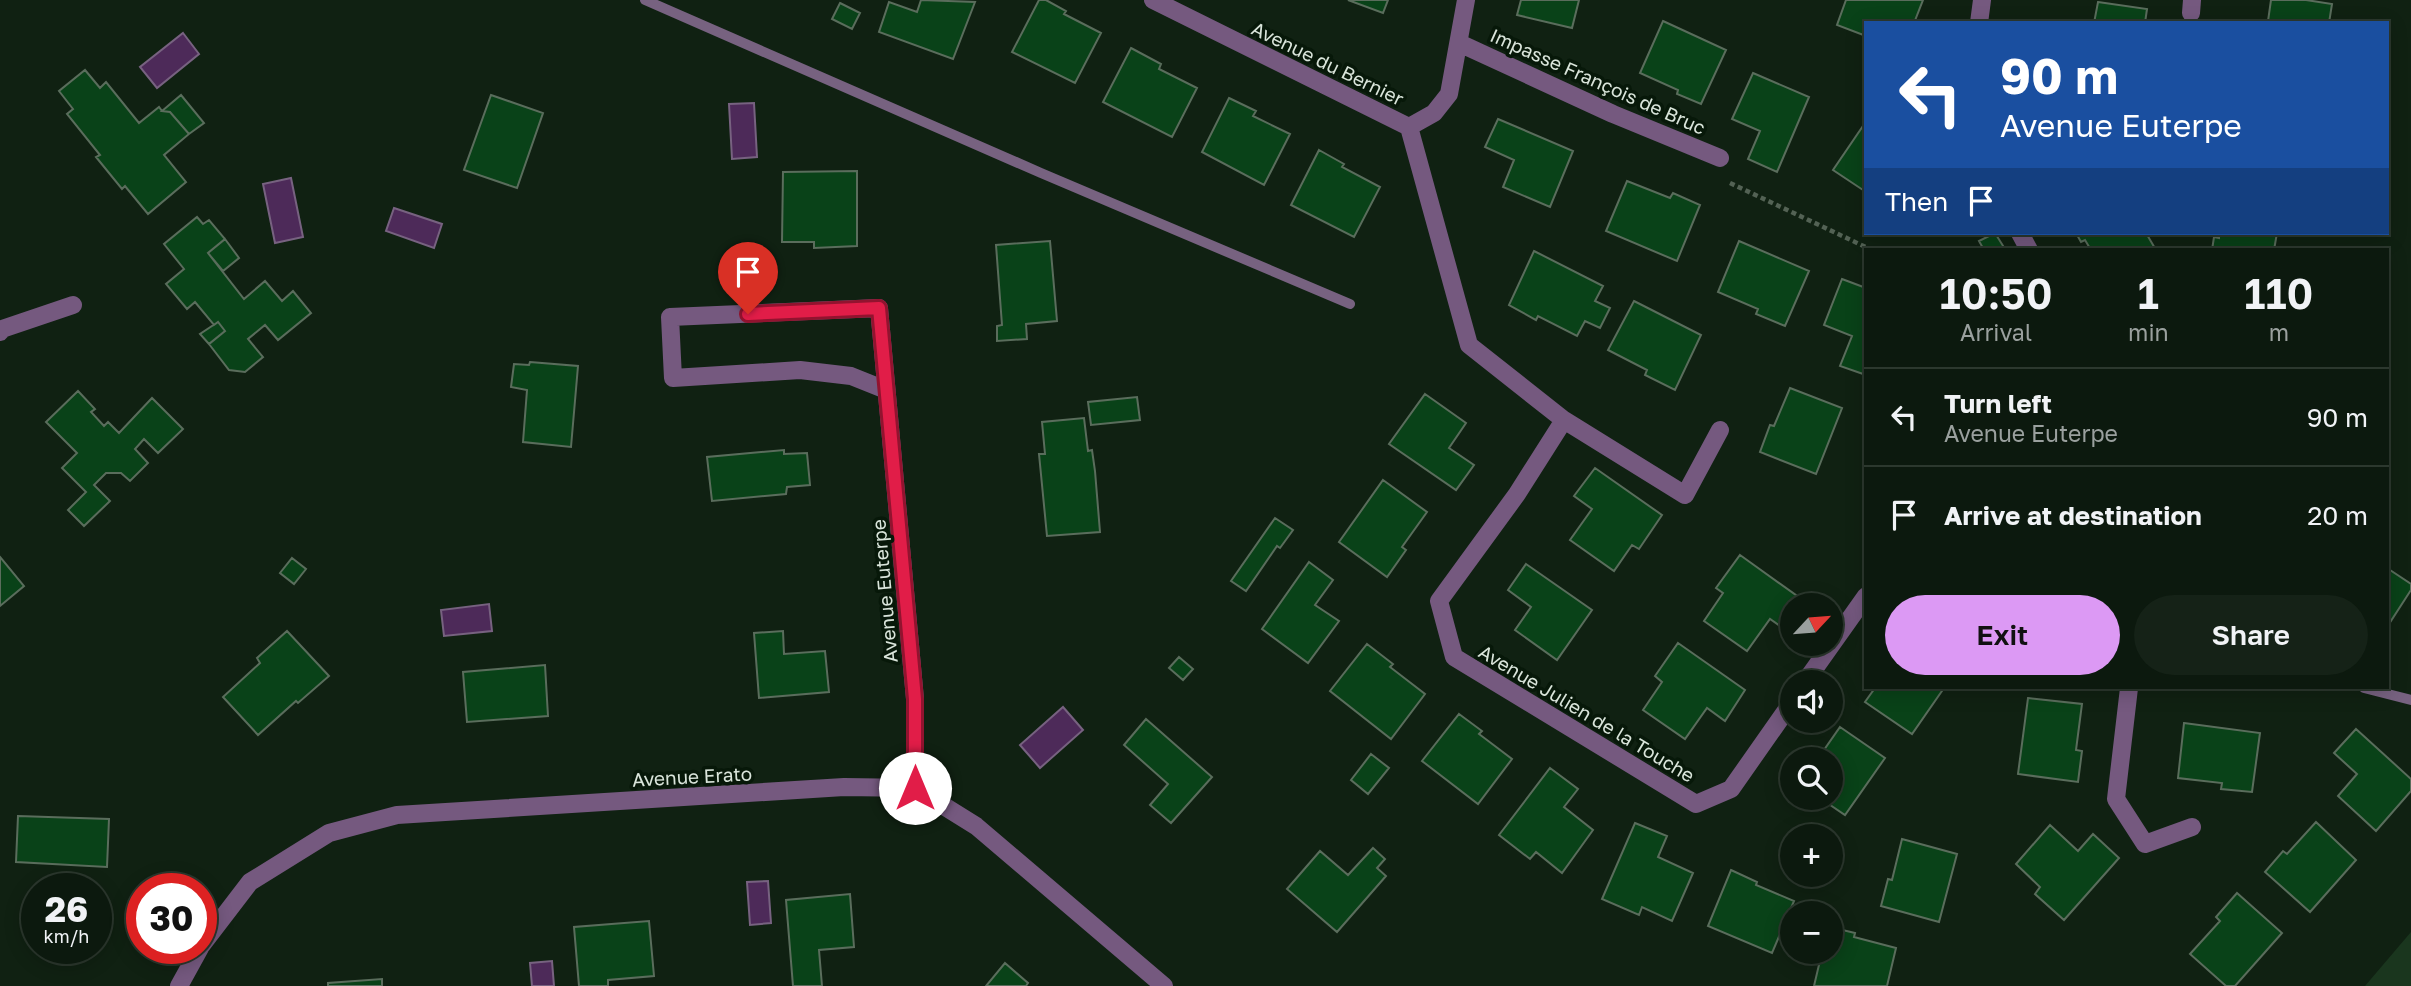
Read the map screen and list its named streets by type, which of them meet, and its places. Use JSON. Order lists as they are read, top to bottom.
{
  "streets": {
    "street": [
      "Avenue du Bernier",
      "Impasse François de Bruc",
      "Avenue Euterpe",
      "Avenue Julien de la Touche",
      "Avenue Erato"
    ]
  },
  "crossings": [
    ["Avenue Euterpe", "Avenue Erato"]
  ],
  "north": "top right",
  "page": {
    "turn": ["90 m", "Avenue Euterpe"],
    "then": "Then",
    "eta": [
      "10:50",
      "Arrival",
      "1",
      "min",
      "110",
      "m"
    ],
    "list": [
      {
        "name": "Turn left",
        "note": "Avenue Euterpe",
        "value": "90 m"
      },
      {
        "name": "Arrive at destination",
        "value": "20 m"
      }
    ],
    "buttons": ["Exit", "Share"],
    "map_buttons": ["+", "−"],
    "speed": "26 km/h",
    "limit": "30"
  }
}
